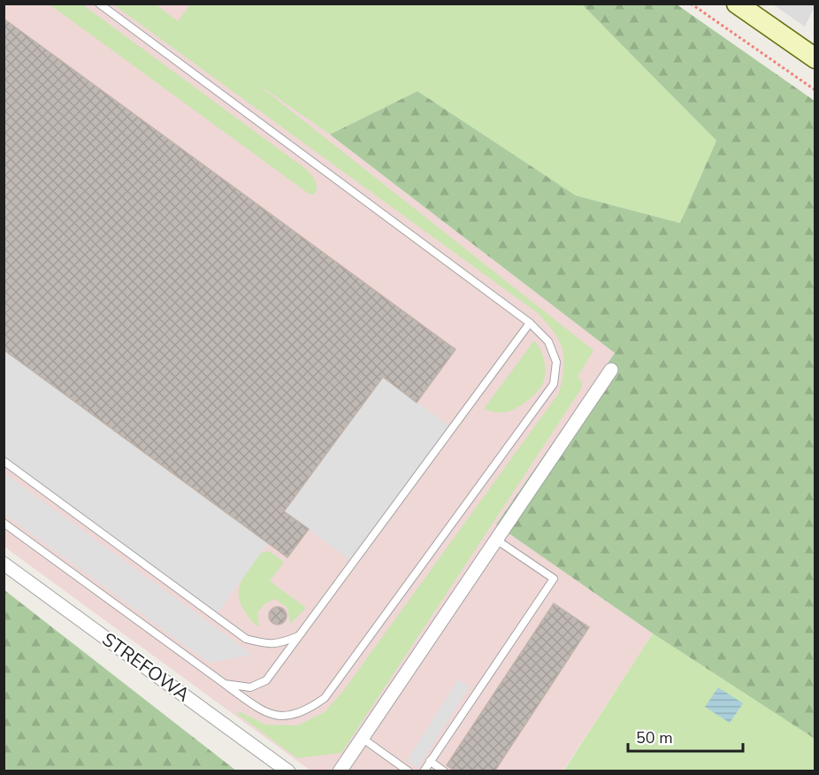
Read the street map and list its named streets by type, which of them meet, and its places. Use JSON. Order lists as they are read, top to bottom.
{
  "streets": {
    "street": ["STREFOWA"]
  },
  "scale_bar": "50 m"
}
